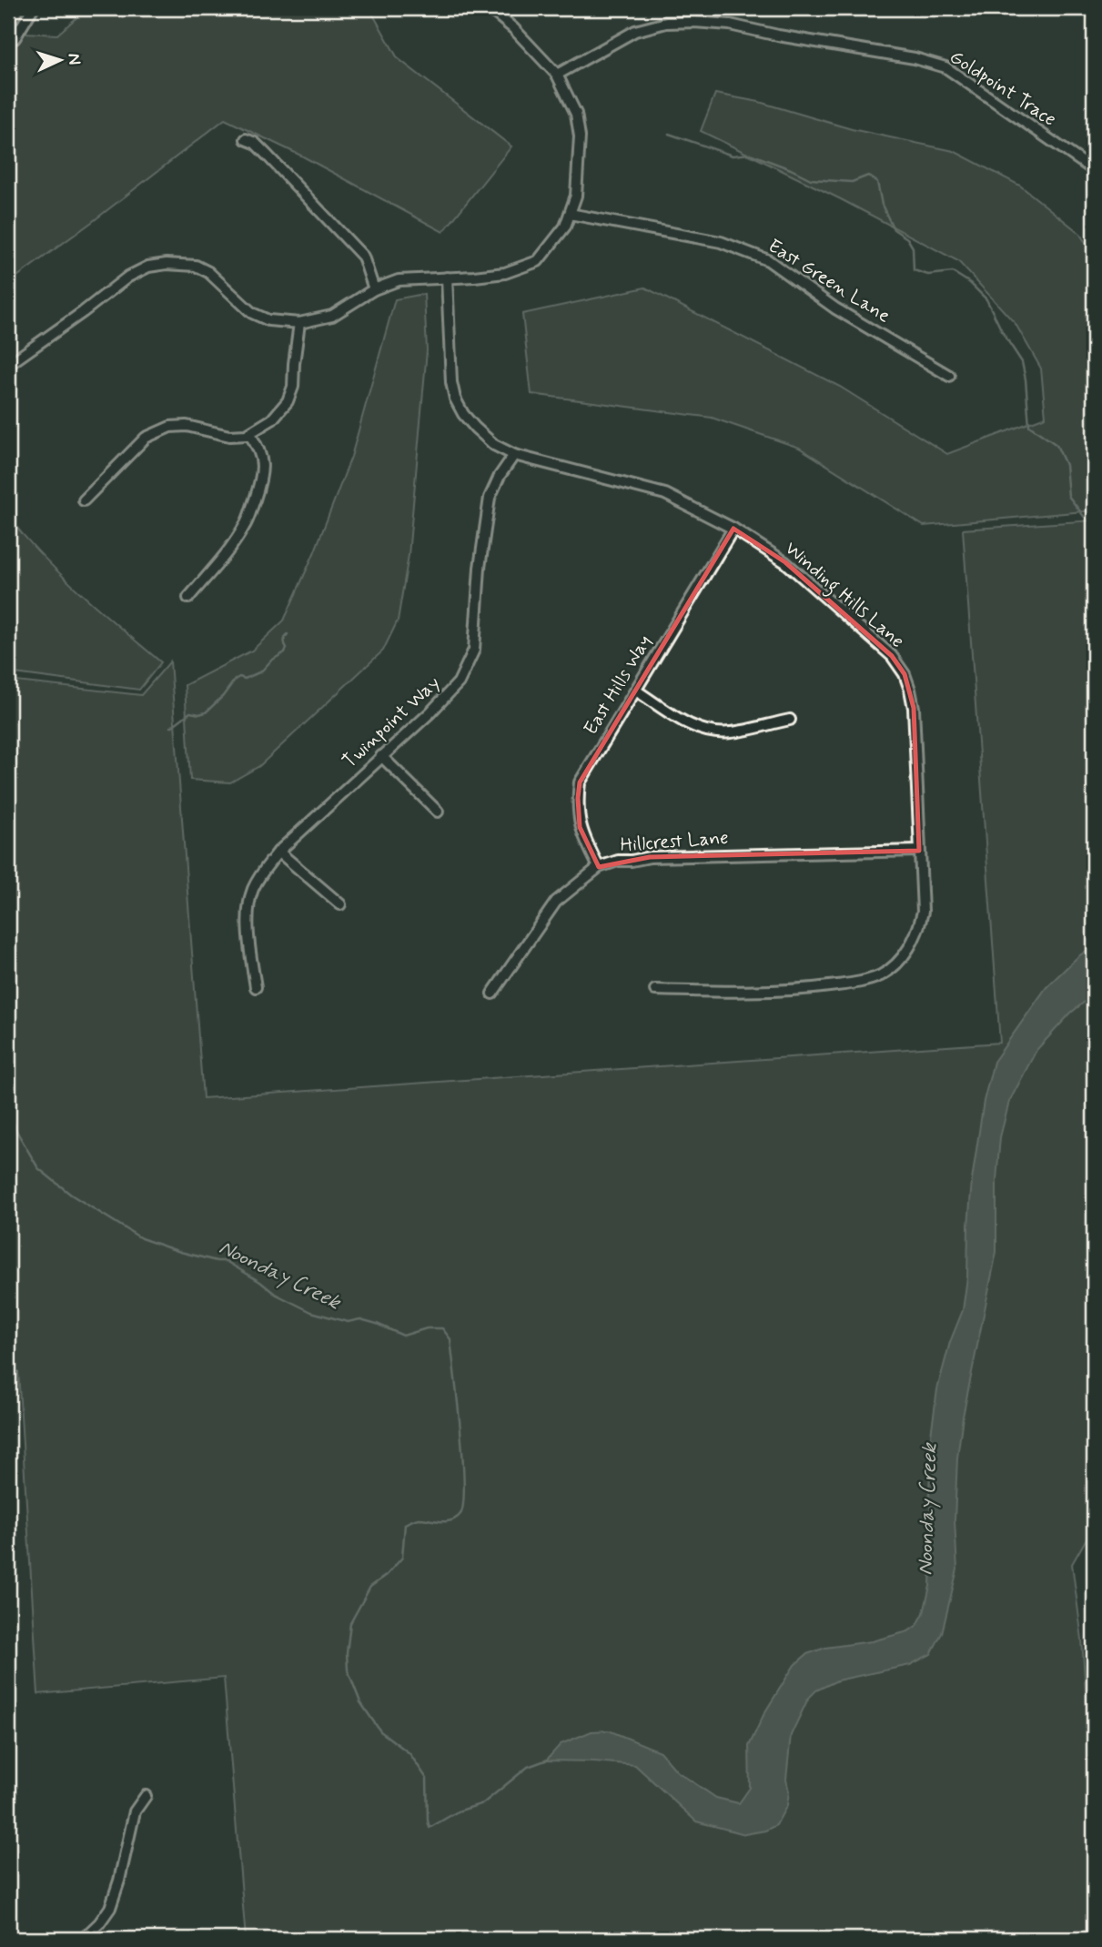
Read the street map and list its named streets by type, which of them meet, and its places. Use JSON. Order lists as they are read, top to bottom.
{
  "streets": {
    "street": [
      "Goldpoint Trace",
      "East Green Lane",
      "Winding Hills Lane",
      "East Hills Way",
      "Twinpoint Way",
      "Hillcrest Lane"
    ]
  },
  "crossings": [
    ["Winding Hills Lane", "East Hills Way"],
    ["Winding Hills Lane", "Twinpoint Way"],
    ["Winding Hills Lane", "Hillcrest Lane"],
    ["East Hills Way", "Hillcrest Lane"]
  ],
  "water": ["Noonday Creek"],
  "north": "right"
}
